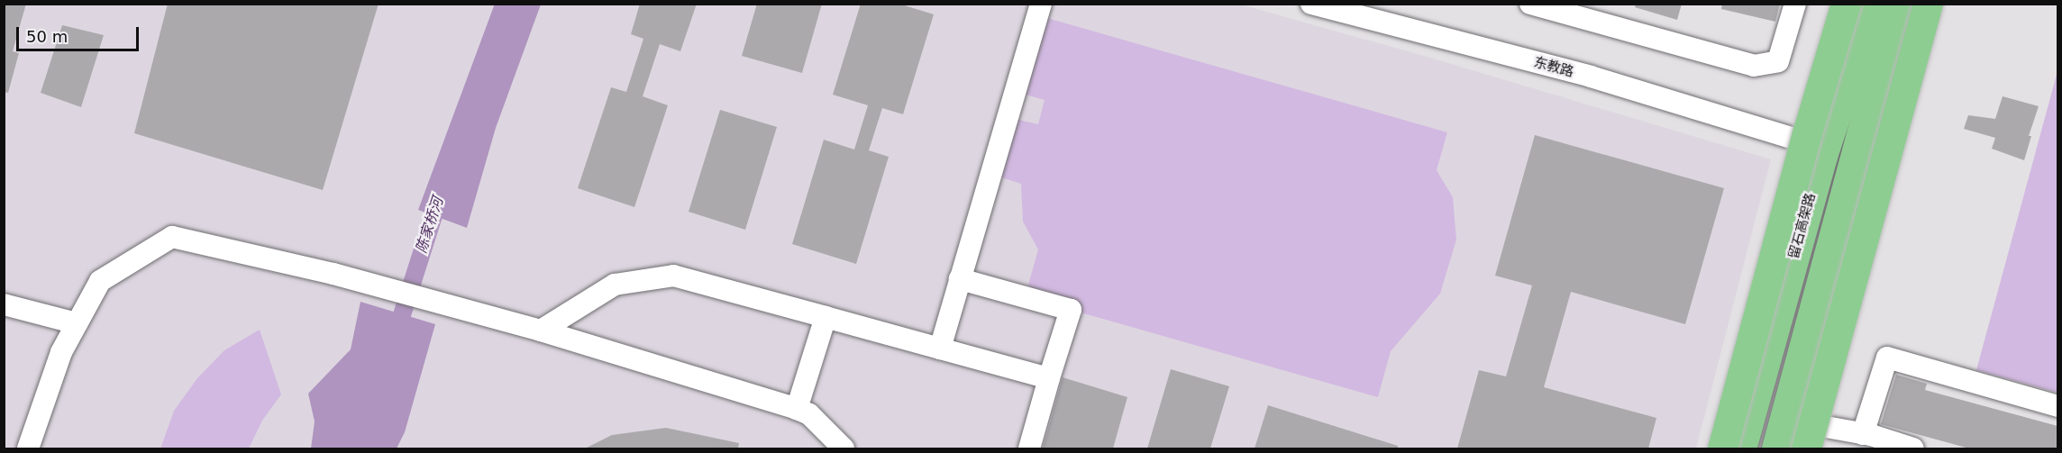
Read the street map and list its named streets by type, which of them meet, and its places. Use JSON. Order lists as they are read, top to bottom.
{
  "streets": {
    "highway": ["留石高架路"],
    "street": ["东教路"]
  },
  "water": ["陈家桥河"],
  "scale_bar": "50 m"
}
